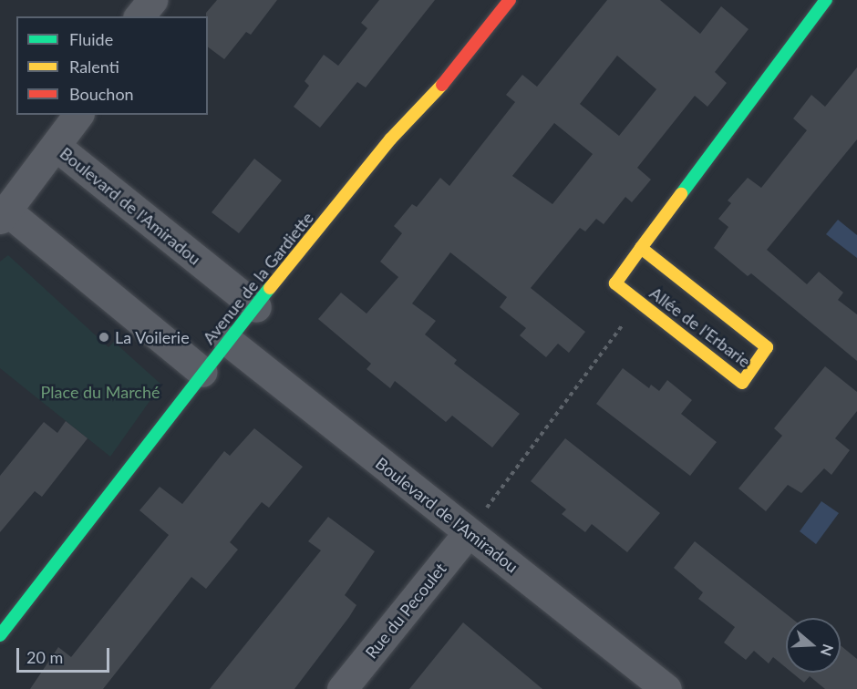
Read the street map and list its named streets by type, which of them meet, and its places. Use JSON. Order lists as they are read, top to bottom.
{
  "streets": {
    "street": [
      "Boulevard de l'Amiradou",
      "Avenue de la Gardiette",
      "Allée de l'Erbarie",
      "Rue du Pecoulet"
    ]
  },
  "crossings": [
    ["Boulevard de l'Amiradou", "Avenue de la Gardiette"],
    ["Boulevard de l'Amiradou", "Rue du Pecoulet"]
  ],
  "parks": ["Place du Marché"],
  "places": ["La Voilerie"],
  "legend": ["Fluide", "Ralenti", "Bouchon"],
  "scale_bar": "20 m",
  "north": "right"
}
